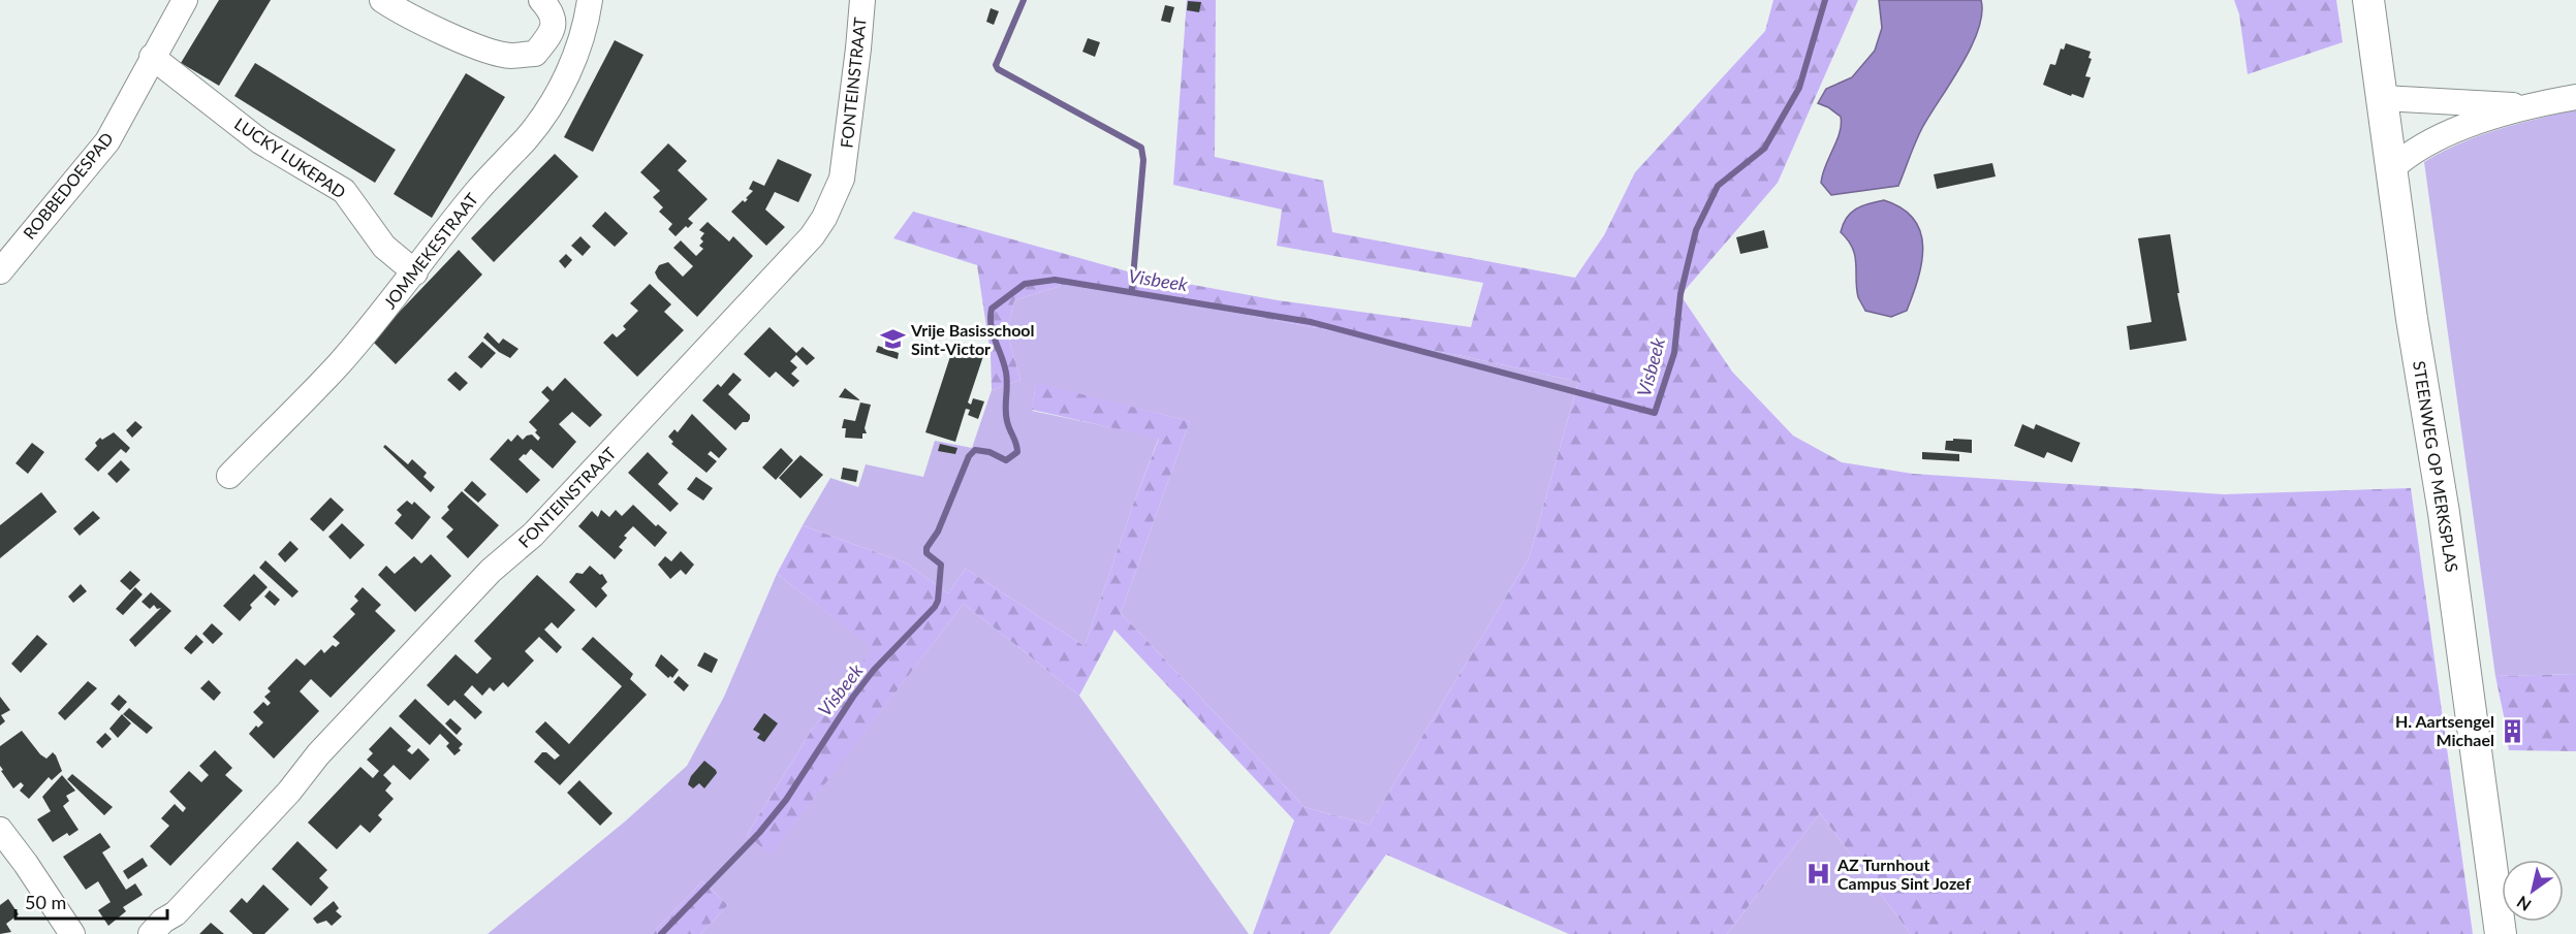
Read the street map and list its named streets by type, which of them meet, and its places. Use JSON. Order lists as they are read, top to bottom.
{
  "streets": {
    "street": [
      "FONTEINSTRAAT",
      "LUCKY LUKEPAD",
      "ROBBEDOESPAD",
      "JOMMEKESTRAAT",
      "STEENWEG OP MERKSPLAS"
    ]
  },
  "crossings": [
    ["LUCKY LUKEPAD", "ROBBEDOESPAD"],
    ["LUCKY LUKEPAD", "JOMMEKESTRAAT"]
  ],
  "water": ["Visbeek"],
  "places": {
    "school or university": ["Vrije Basisschool Sint-Victor"],
    "building": ["H. Aartsengel Michael"],
    "hospital": ["AZ Turnhout Campus Sint Jozef"]
  },
  "scale_bar": "50 m",
  "north": "bottom left"
}
